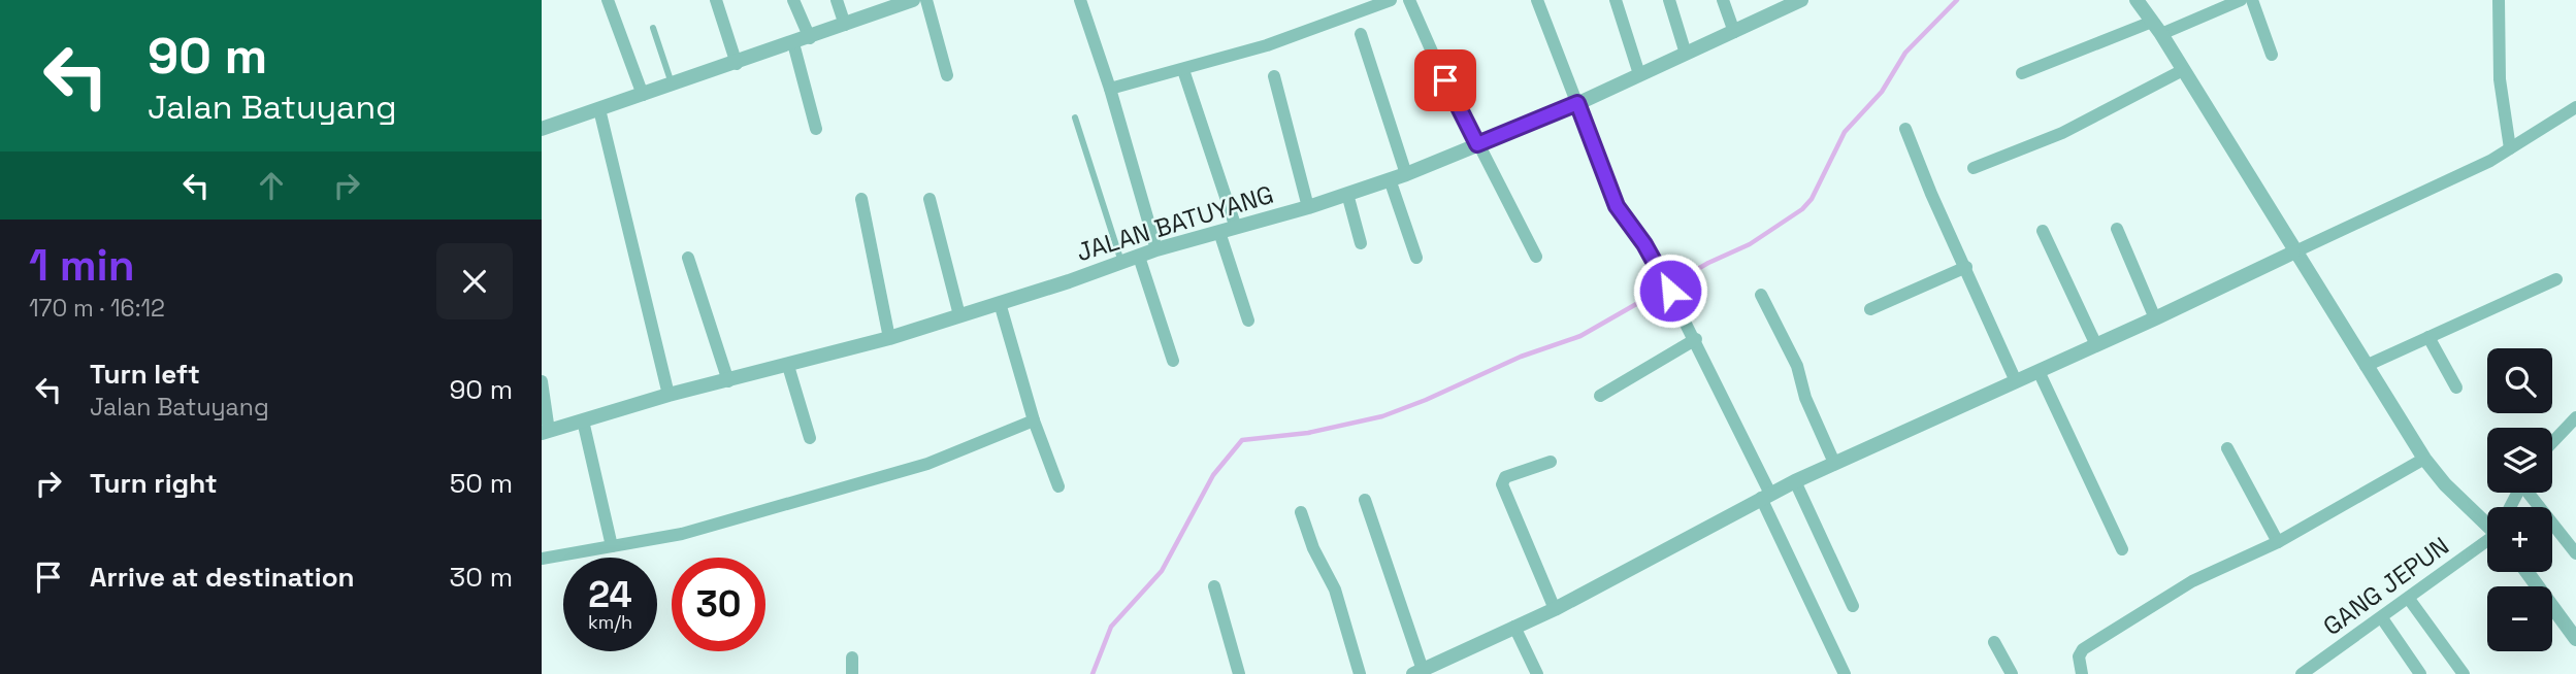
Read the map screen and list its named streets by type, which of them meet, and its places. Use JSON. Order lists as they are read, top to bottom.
{
  "streets": {
    "street": ["JALAN BATUYANG", "GANG JEPUN"]
  },
  "page": {
    "turn": ["90 m", "Jalan Batuyang"],
    "heading": ["1 min", "170 m · 16:12"],
    "list": [
      {
        "name": "Turn left",
        "note": "Jalan Batuyang",
        "value": "90 m"
      },
      {
        "name": "Turn right",
        "value": "50 m"
      },
      {
        "name": "Arrive at destination",
        "value": "30 m"
      }
    ],
    "map_buttons": ["+", "−"],
    "speed": "24 km/h",
    "limit": "30"
  }
}
